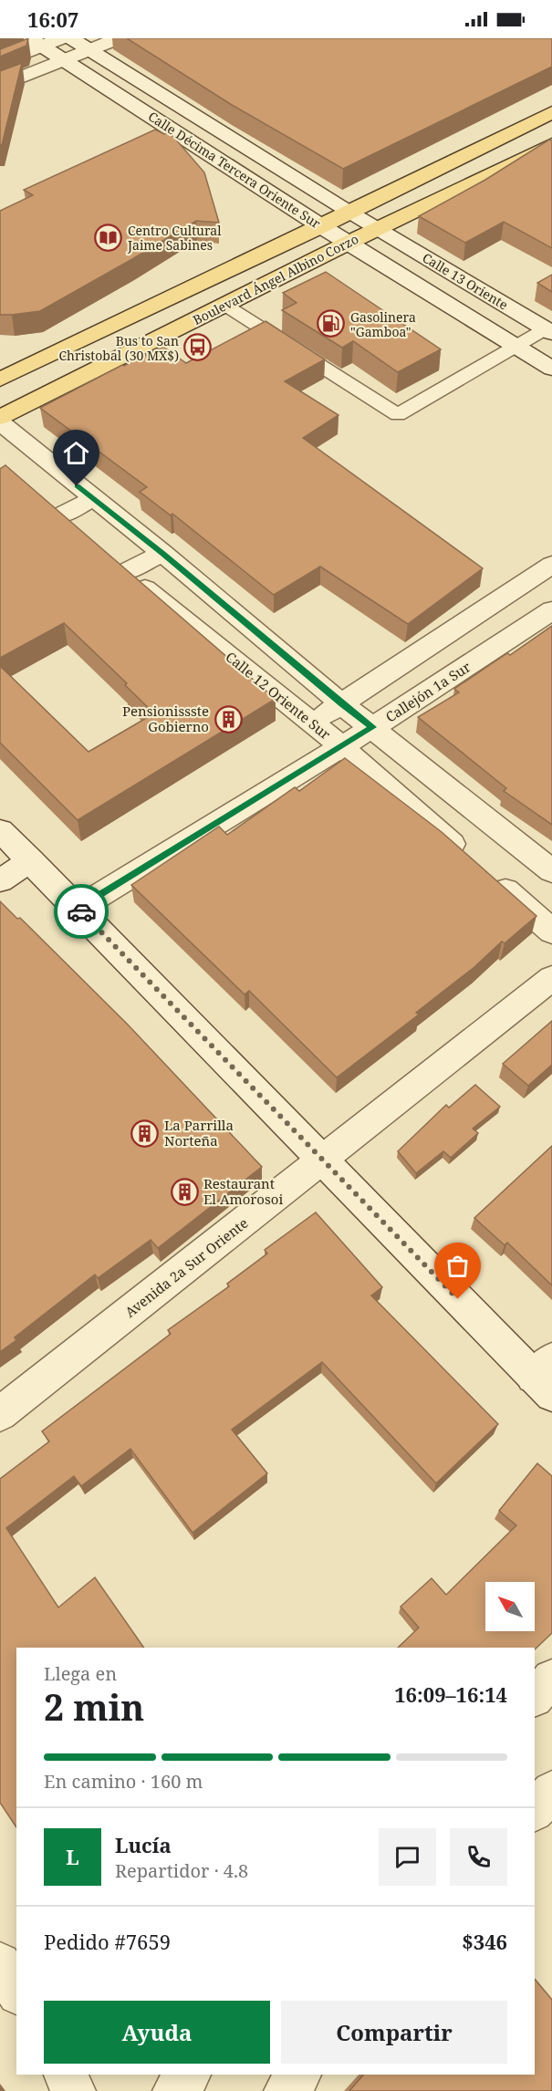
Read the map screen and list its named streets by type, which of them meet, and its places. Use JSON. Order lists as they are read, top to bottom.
{
  "streets": {
    "main road": ["Boulevard Ángel Albino Corzo"],
    "street": [
      "Calle Décima Tercera Oriente Sur",
      "Calle 13 Oriente",
      "Callejón 1a Sur",
      "Calle 12 Oriente Sur",
      "Avenida 2a Sur Oriente"
    ]
  },
  "crossings": [
    ["Calle Décima Tercera Oriente Sur", "Boulevard Ángel Albino Corzo"],
    ["Calle Décima Tercera Oriente Sur", "Calle 13 Oriente"],
    ["Boulevard Ángel Albino Corzo", "Calle 13 Oriente"],
    ["Callejón 1a Sur", "Calle 12 Oriente Sur"]
  ],
  "places": {
    "library": ["Centro Cultural Jaime Sabines"],
    "fuel station": ["Gasolinera \"Gamboa\""],
    "bus stop": ["Bus to San Christobal (30 MX$)"],
    "building": ["Pensionissste Gobierno", "La Parrilla Norteña", "Restaurant El Amorosoi"]
  },
  "north": "top left",
  "page": {
    "status": "16:07",
    "heading": ["2 min", "Llega en", "16:09–16:14"],
    "panel": [
      "Lucía",
      "Repartidor · 4.8",
      "Pedido #7659",
      "$346"
    ],
    "bar": "En camino · 160 m",
    "round": "L",
    "buttons": ["Ayuda", "Compartir"]
  }
}
